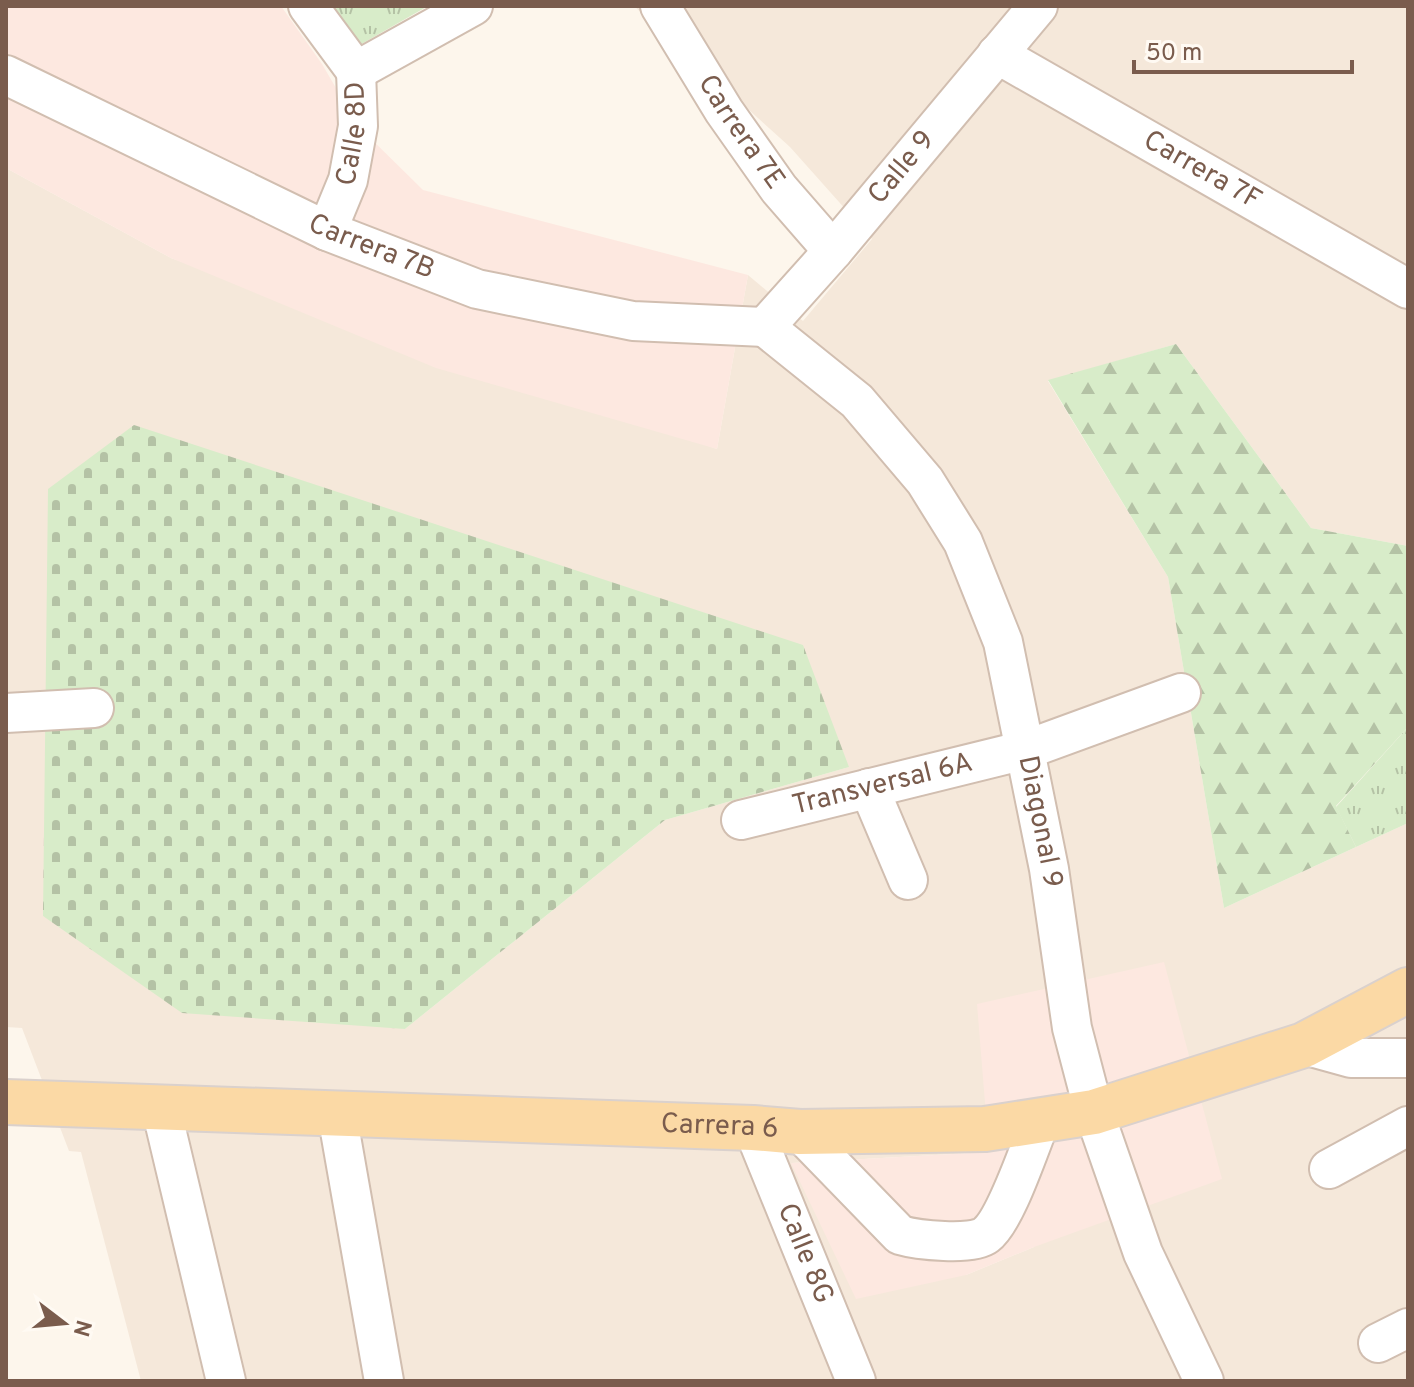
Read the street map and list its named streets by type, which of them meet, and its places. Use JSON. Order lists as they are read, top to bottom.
{
  "streets": {
    "main road": ["Carrera 6"],
    "street": [
      "Carrera 7E",
      "Calle 8D",
      "Calle 9",
      "Carrera 7F",
      "Carrera 7B",
      "Transversal 6A",
      "Diagonal 9",
      "Calle 8G"
    ]
  },
  "crossings": [
    ["Carrera 7E", "Calle 9"],
    ["Calle 8D", "Carrera 7B"],
    ["Calle 9", "Carrera 7F"],
    ["Calle 9", "Carrera 7B"],
    ["Calle 9", "Diagonal 9"],
    ["Carrera 7B", "Diagonal 9"],
    ["Transversal 6A", "Diagonal 9"],
    ["Diagonal 9", "Carrera 6"],
    ["Carrera 6", "Calle 8G"]
  ],
  "scale_bar": "50 m",
  "north": "right"
}
